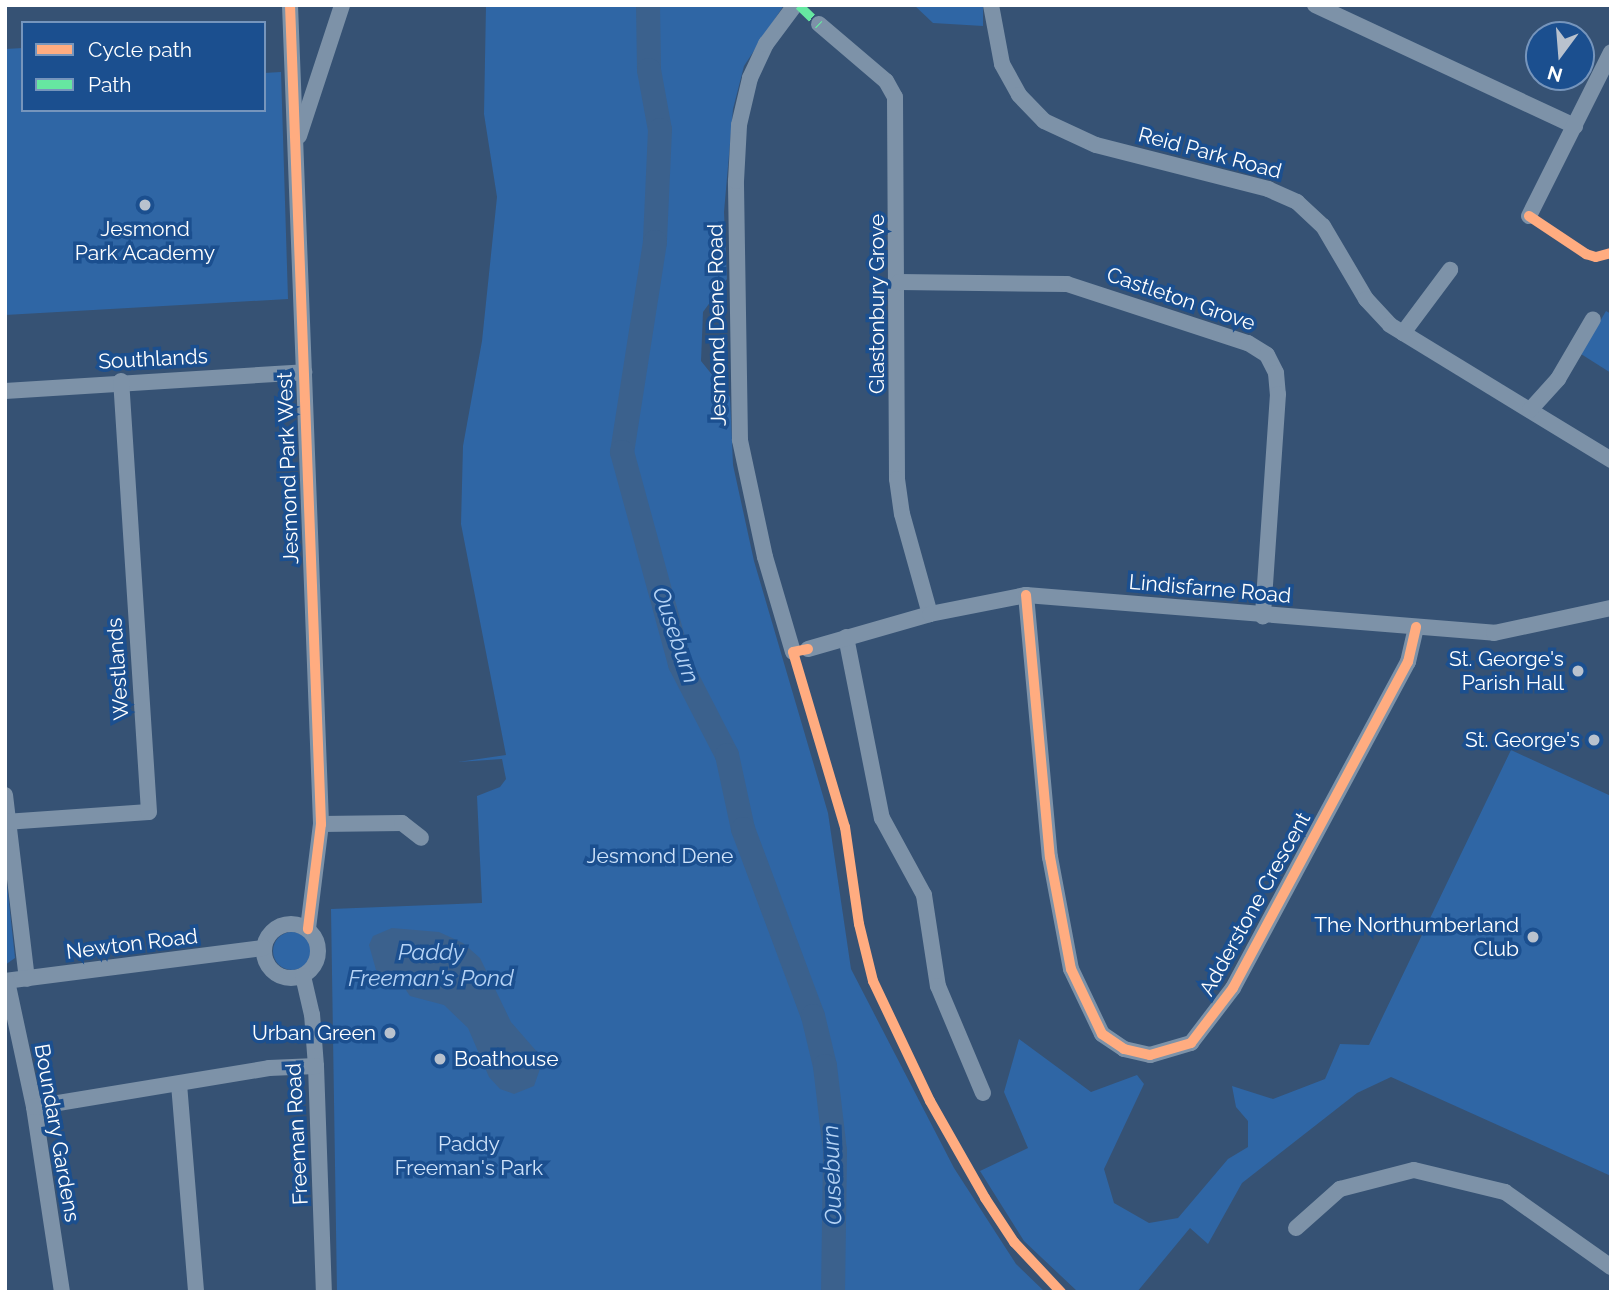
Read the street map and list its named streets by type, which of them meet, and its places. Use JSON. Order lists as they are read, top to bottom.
{
  "streets": {
    "street": [
      "Reid Park Road",
      "Castleton Grove",
      "Glastonbury Grove",
      "Jesmond Dene Road",
      "Southlands",
      "Jesmond Park West",
      "Lindisfarne Road",
      "Westlands",
      "Adderstone Crescent",
      "Newton Road",
      "Boundary Gardens",
      "Freeman Road"
    ]
  },
  "crossings": [
    ["Castleton Grove", "Glastonbury Grove"],
    ["Castleton Grove", "Lindisfarne Road"],
    ["Glastonbury Grove", "Lindisfarne Road"],
    ["Jesmond Dene Road", "Lindisfarne Road"],
    ["Southlands", "Jesmond Park West"],
    ["Southlands", "Westlands"],
    ["Jesmond Park West", "Newton Road"],
    ["Jesmond Park West", "Freeman Road"],
    ["Lindisfarne Road", "Adderstone Crescent"],
    ["Newton Road", "Boundary Gardens"],
    ["Newton Road", "Freeman Road"]
  ],
  "water": ["Ouseburn", "Paddy Freeman's Pond"],
  "parks": ["Jesmond Dene", "Paddy Freeman's Park"],
  "places": [
    "Jesmond Park Academy",
    "St. George's Parish Hall",
    "St. George's",
    "The Northumberland Club",
    "Urban Green",
    "Boathouse"
  ],
  "legend": ["Cycle path", "Path"],
  "north": "bottom"
}
